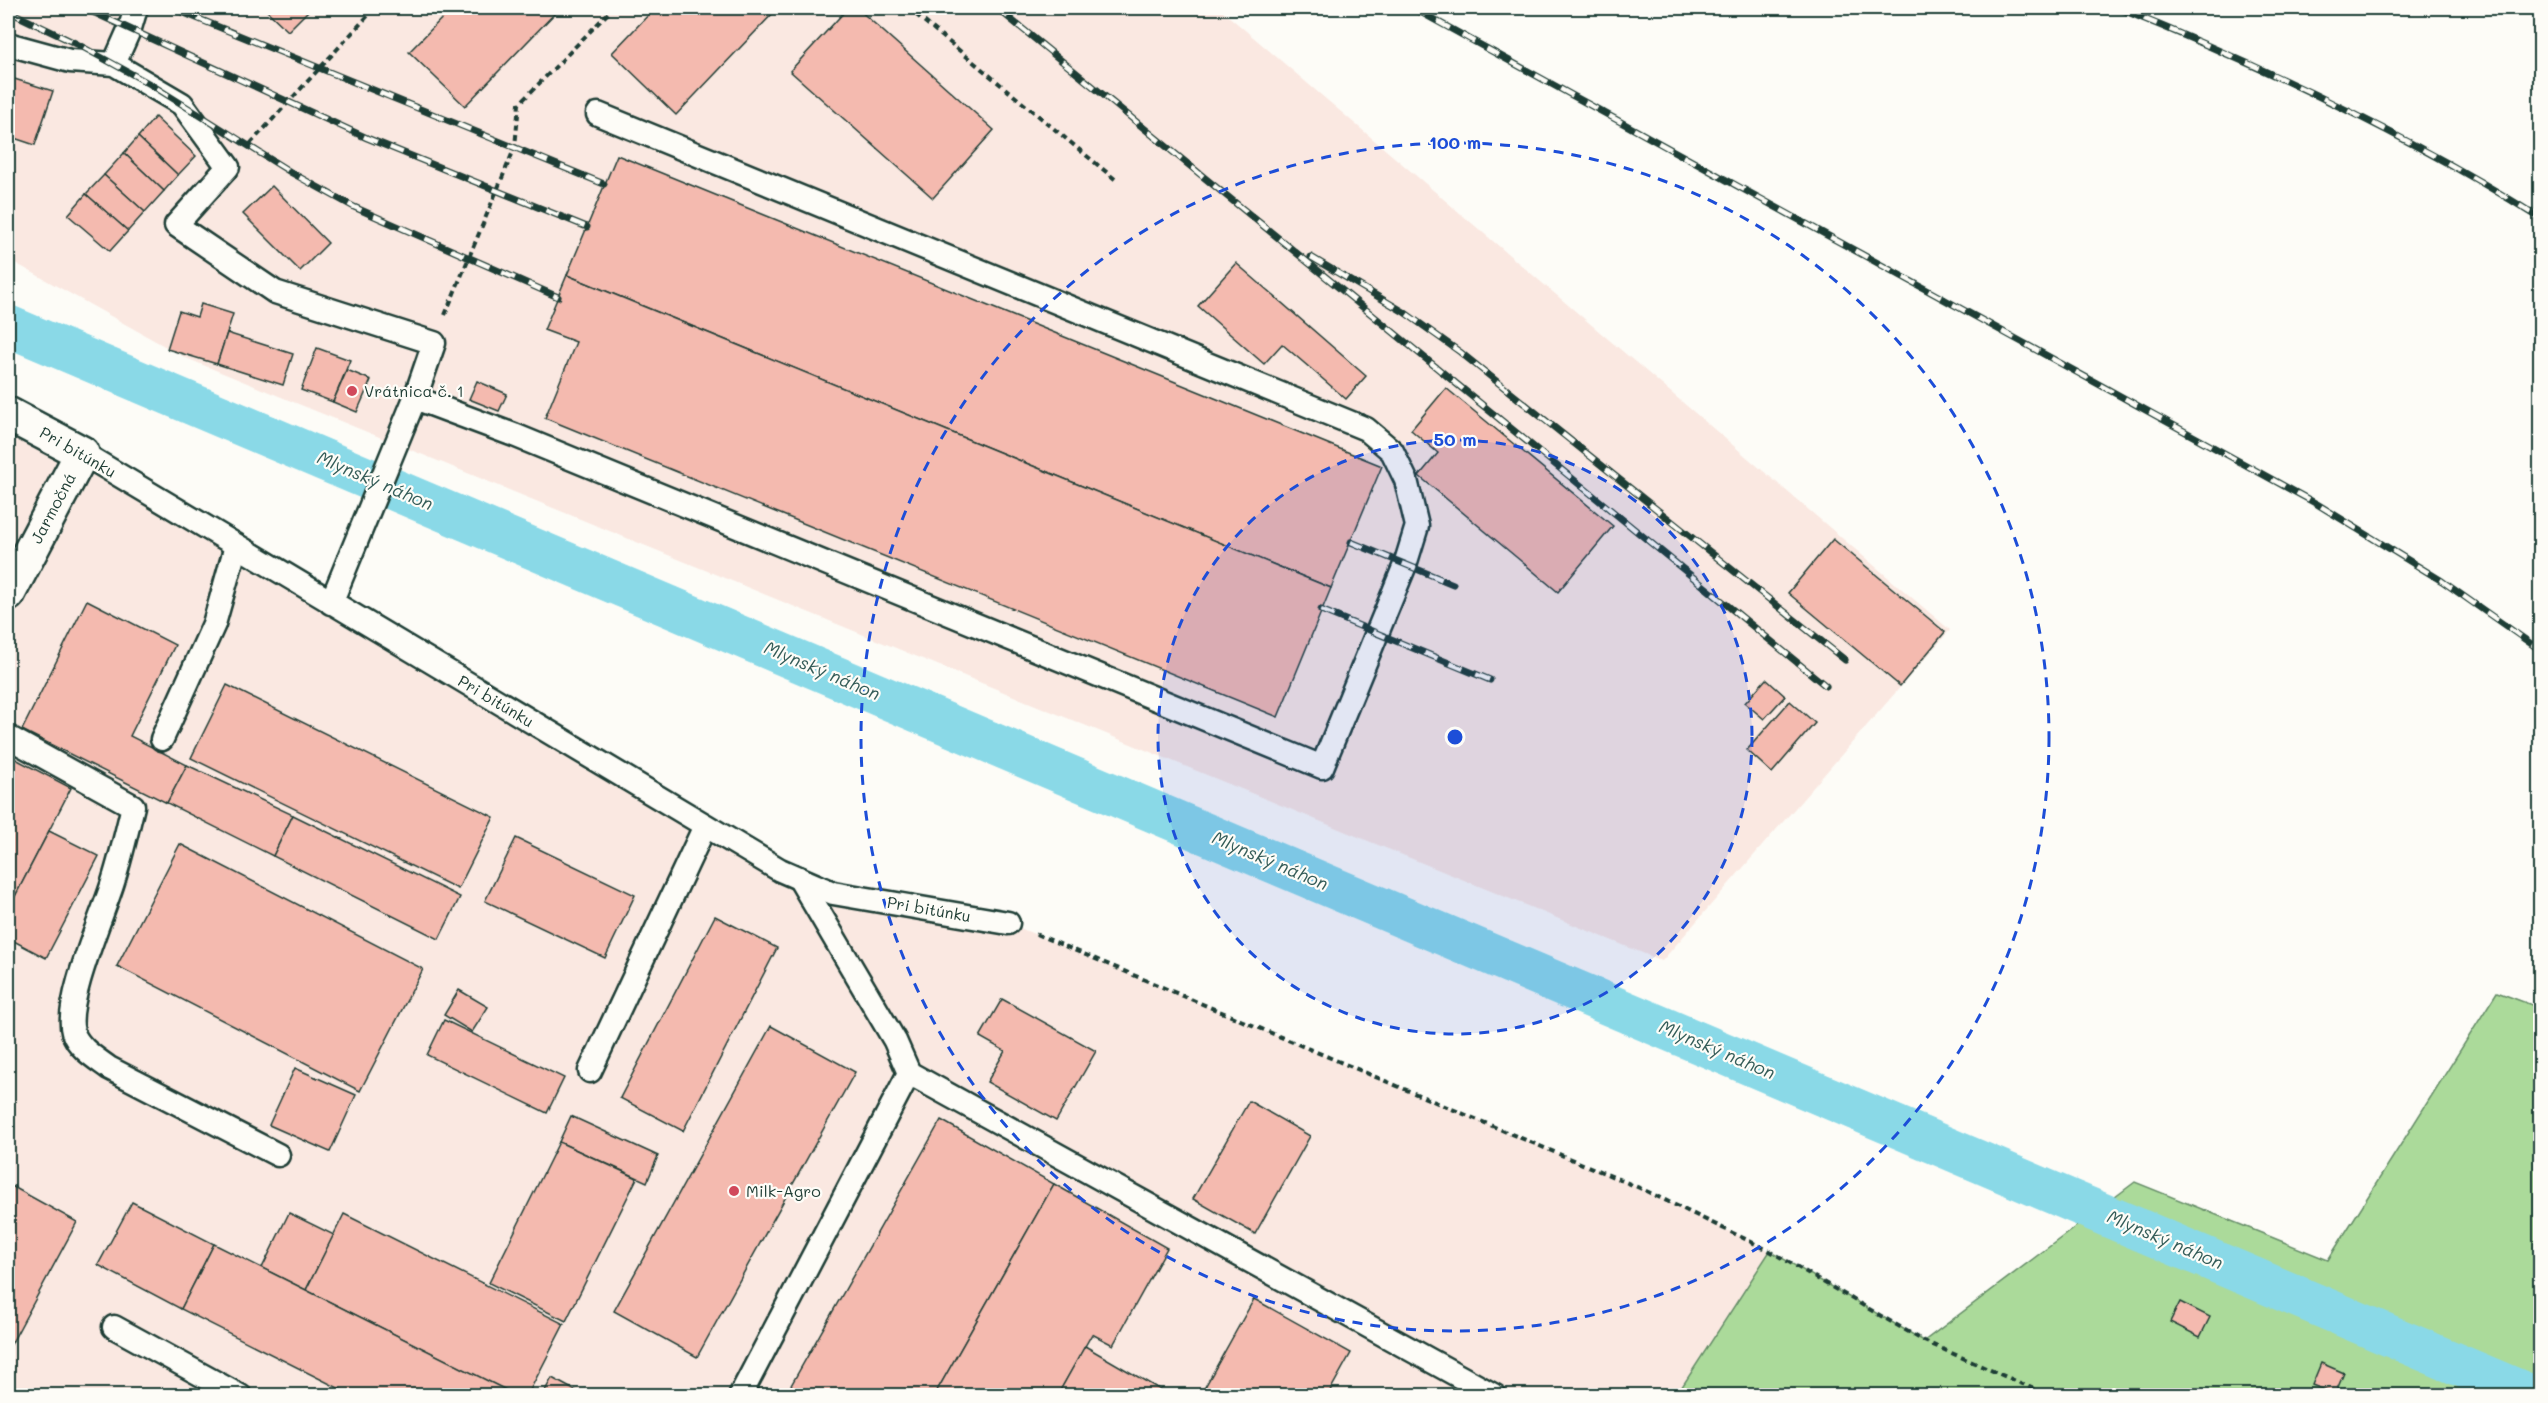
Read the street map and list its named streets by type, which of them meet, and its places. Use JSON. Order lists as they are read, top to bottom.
{
  "streets": {
    "street": ["Pri bitúnku", "Jarmočná"]
  },
  "crossings": [
    ["Pri bitúnku", "Jarmočná"]
  ],
  "water": ["Mlynský náhon"],
  "places": ["Vrátnica č. 1", "Milk-Agro"],
  "rings": ["100 m", "50 m"]
}
